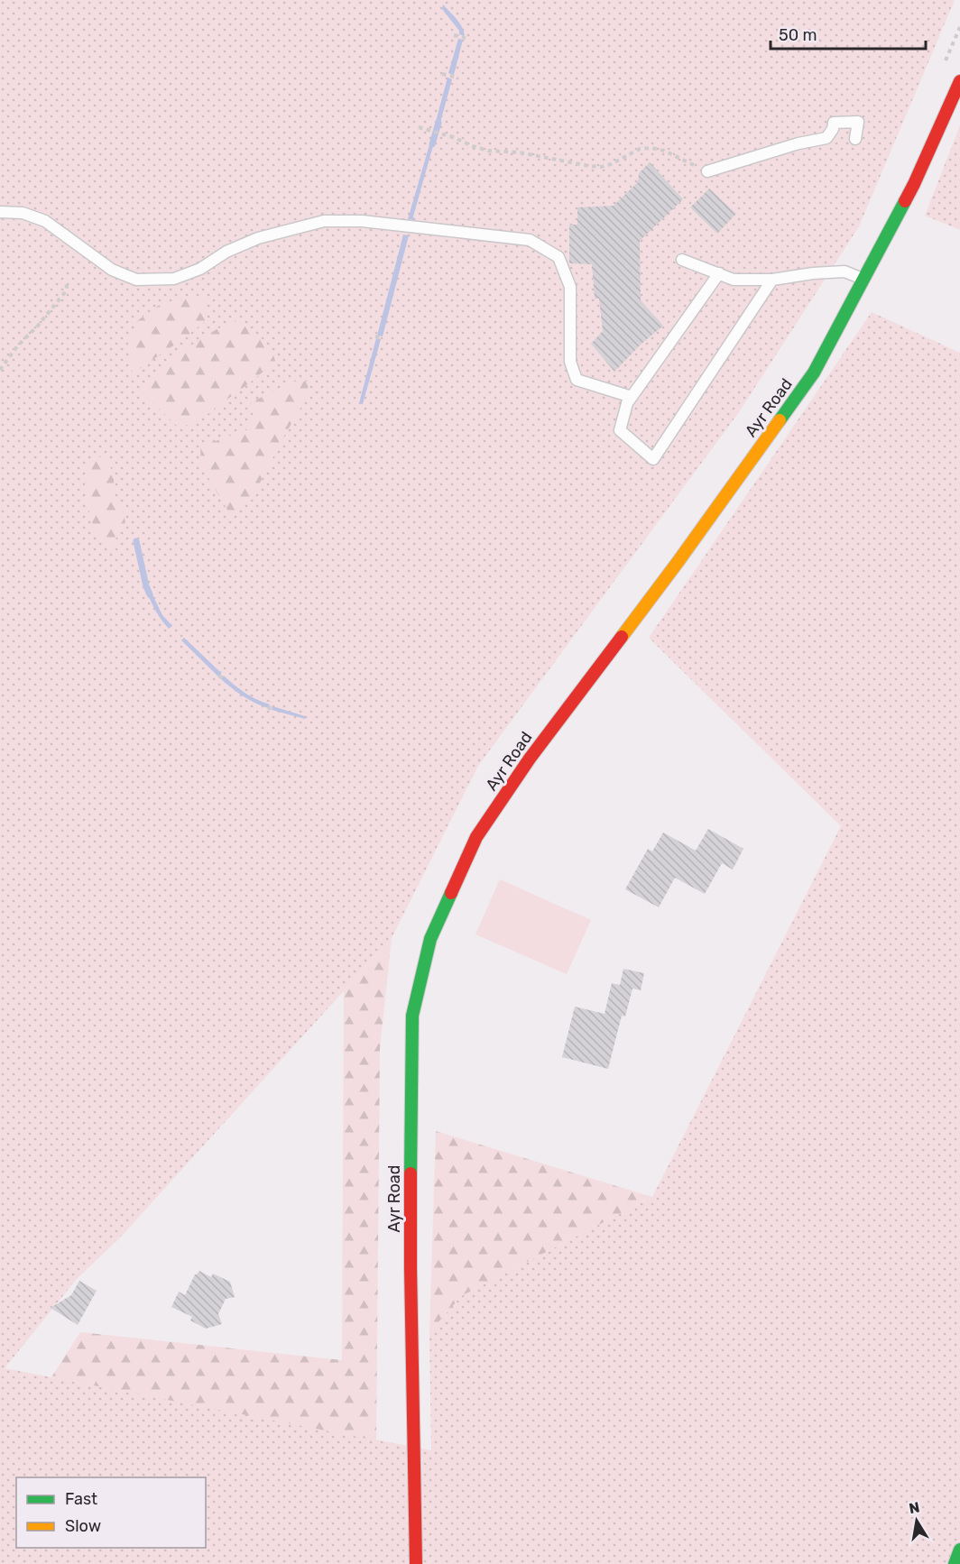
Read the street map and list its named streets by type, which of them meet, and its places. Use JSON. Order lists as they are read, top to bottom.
{
  "streets": {
    "main road": ["Ayr Road"]
  },
  "legend": ["Fast", "Slow"],
  "scale_bar": "50 m",
  "north": "top"
}
